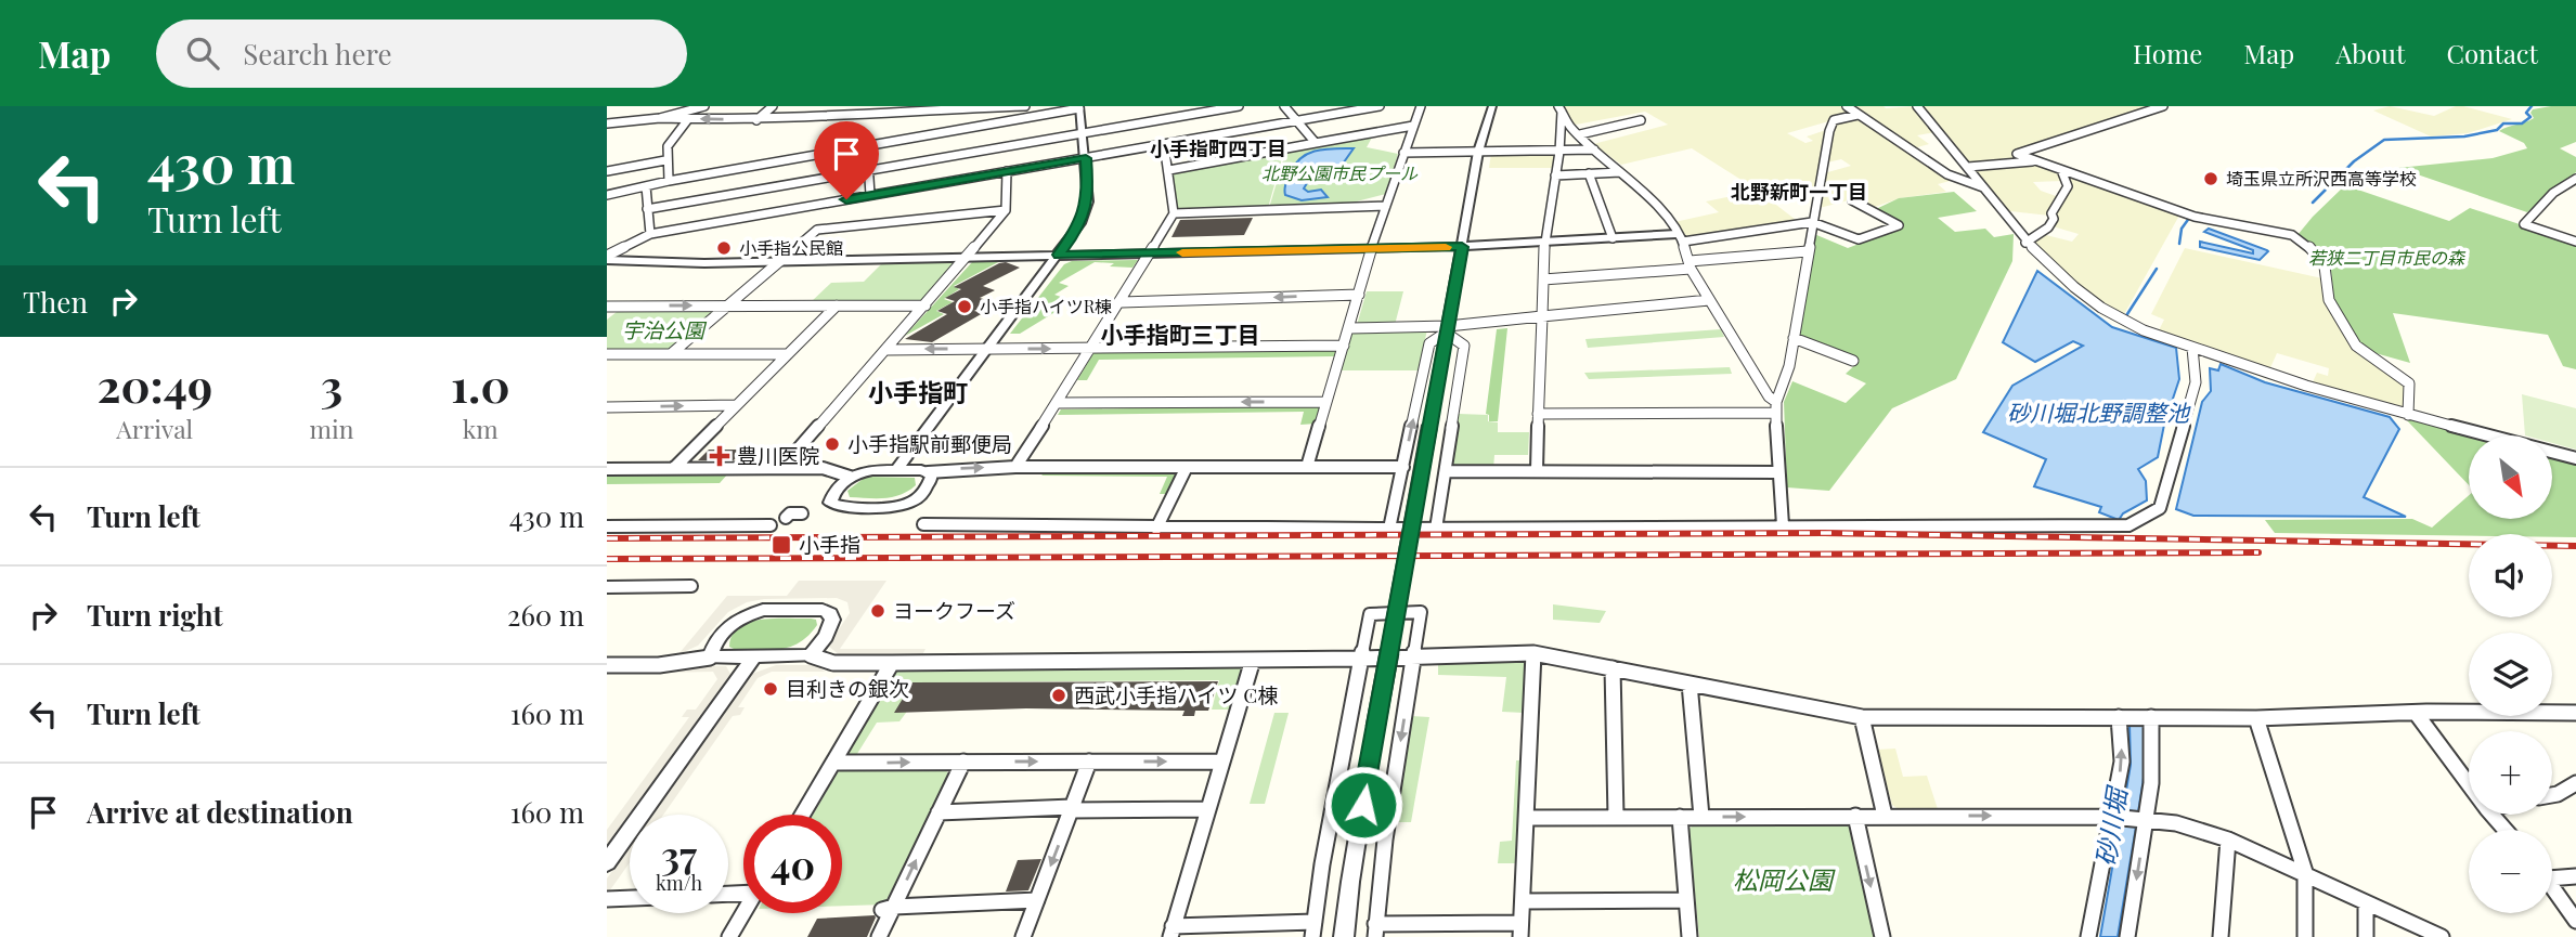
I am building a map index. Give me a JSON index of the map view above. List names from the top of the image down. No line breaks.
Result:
{"districts":["小手指町四丁目","北野新町一丁目","小手指町三丁目","小手指町"],"water":["砂川堀北野調整池","砂川堀"],"parks":["北野公園市民プール","若狭二丁目市民の森","宇治公園","松岡公園"],"places":{"other":["埼玉県立所沢西高等学校","小手指公民館","小手指ハイツR棟","小手指駅前郵便局","ヨークフーズ","目利きの銀次","西武小手指ハイツ C棟"],"health":["豊川医院"],"transit":["小手指"]},"north":"bottom right","page":{"header":"Map","search":"Search here","nav":["Home","Map","About","Contact"],"turn":["430 m","Turn left"],"then":"Then","eta":["20:49","Arrival","3","min","1.0","km"],"map_buttons":["+","−"],"list":[{"name":"Turn left","value":"430 m"},{"name":"Turn right","value":"260 m"},{"name":"Turn left","value":"160 m"},{"name":"Arrive at destination","value":"160 m"}],"speed":"37 km/h","limit":"40"}}
